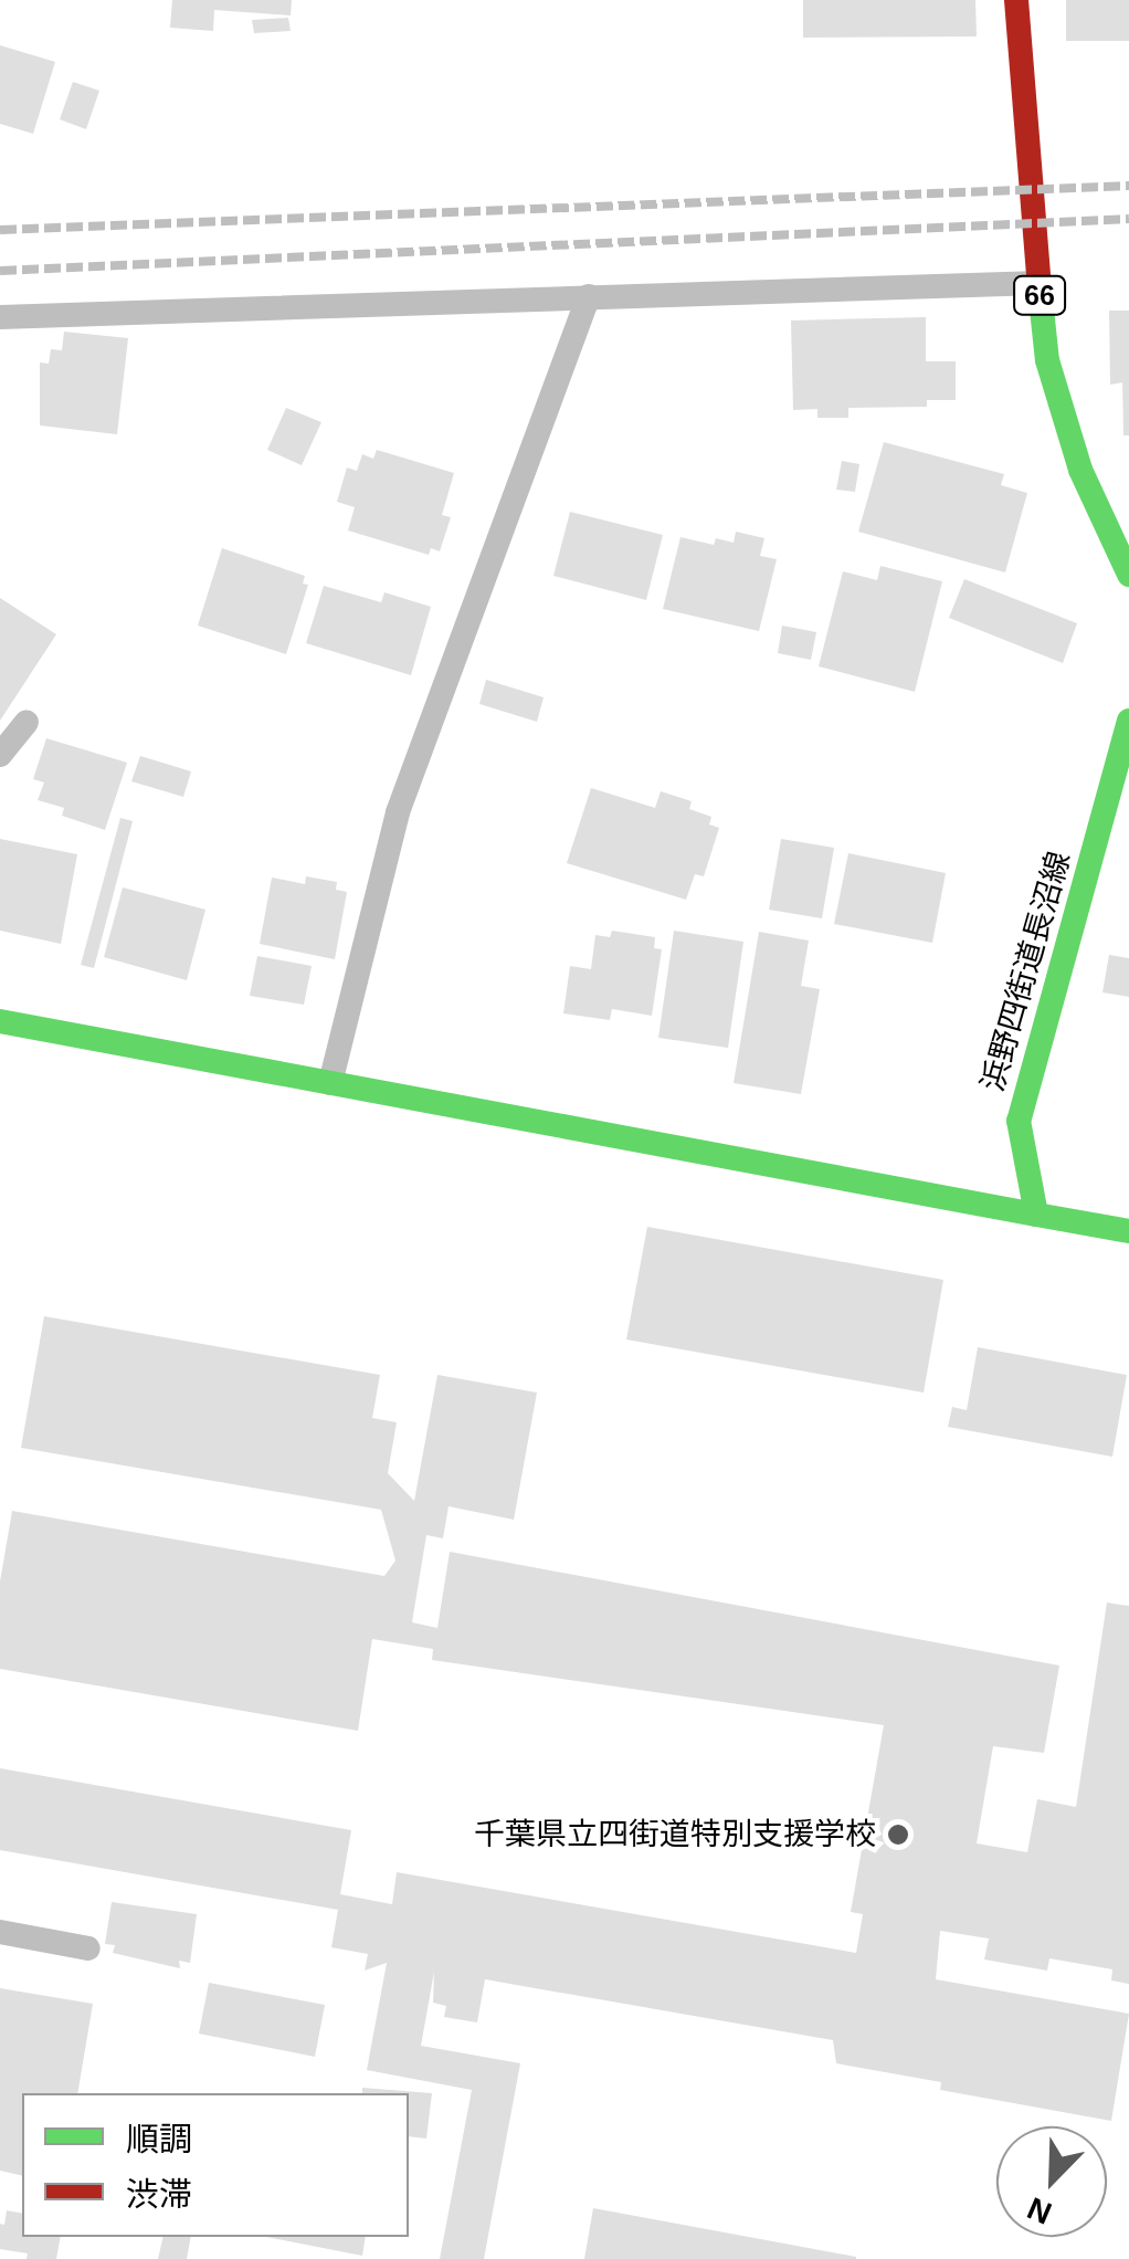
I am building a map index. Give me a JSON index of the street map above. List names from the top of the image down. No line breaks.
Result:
{"streets":{"main road":["66","浜野四街道長沼線"]},"places":["千葉県立四街道特別支援学校"],"legend":["順調","渋滞"],"north":"bottom left"}
